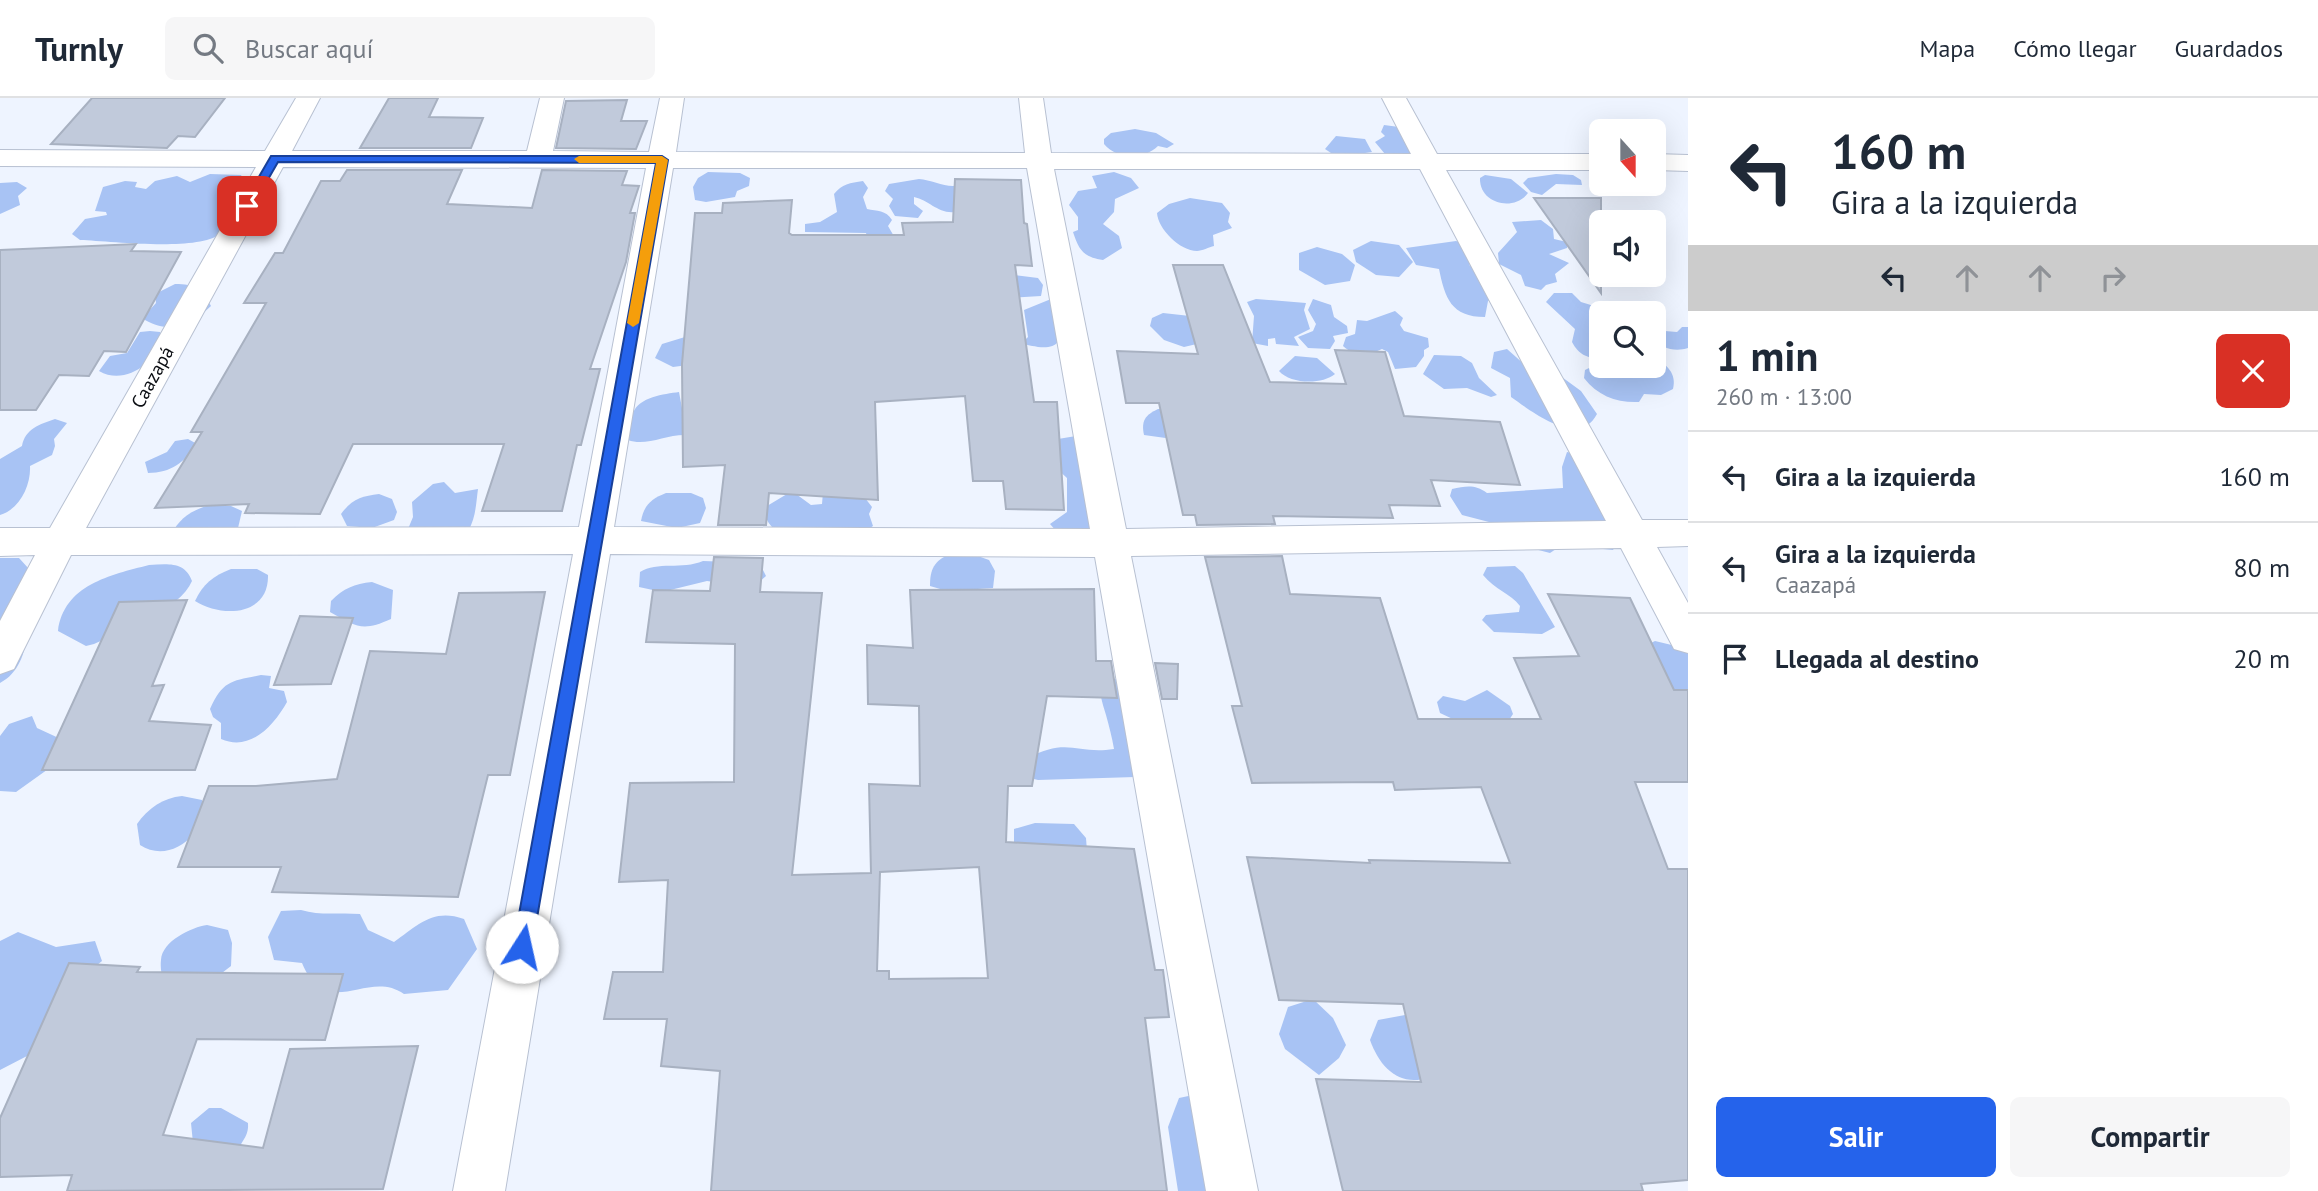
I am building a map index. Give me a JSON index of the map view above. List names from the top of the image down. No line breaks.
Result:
{"streets":{"street":["Caazapá"]},"north":"bottom","page":{"header":"Turnly","search":"Buscar aquí","nav":["Mapa","Cómo llegar","Guardados"],"turn":["160 m","Gira a la izquierda"],"heading":["1 min","260 m · 13:00"],"list":[{"name":"Gira a la izquierda","value":"160 m"},{"name":"Gira a la izquierda","note":"Caazapá","value":"80 m"},{"name":"Llegada al destino","value":"20 m"}],"buttons":["Salir","Compartir"]}}
